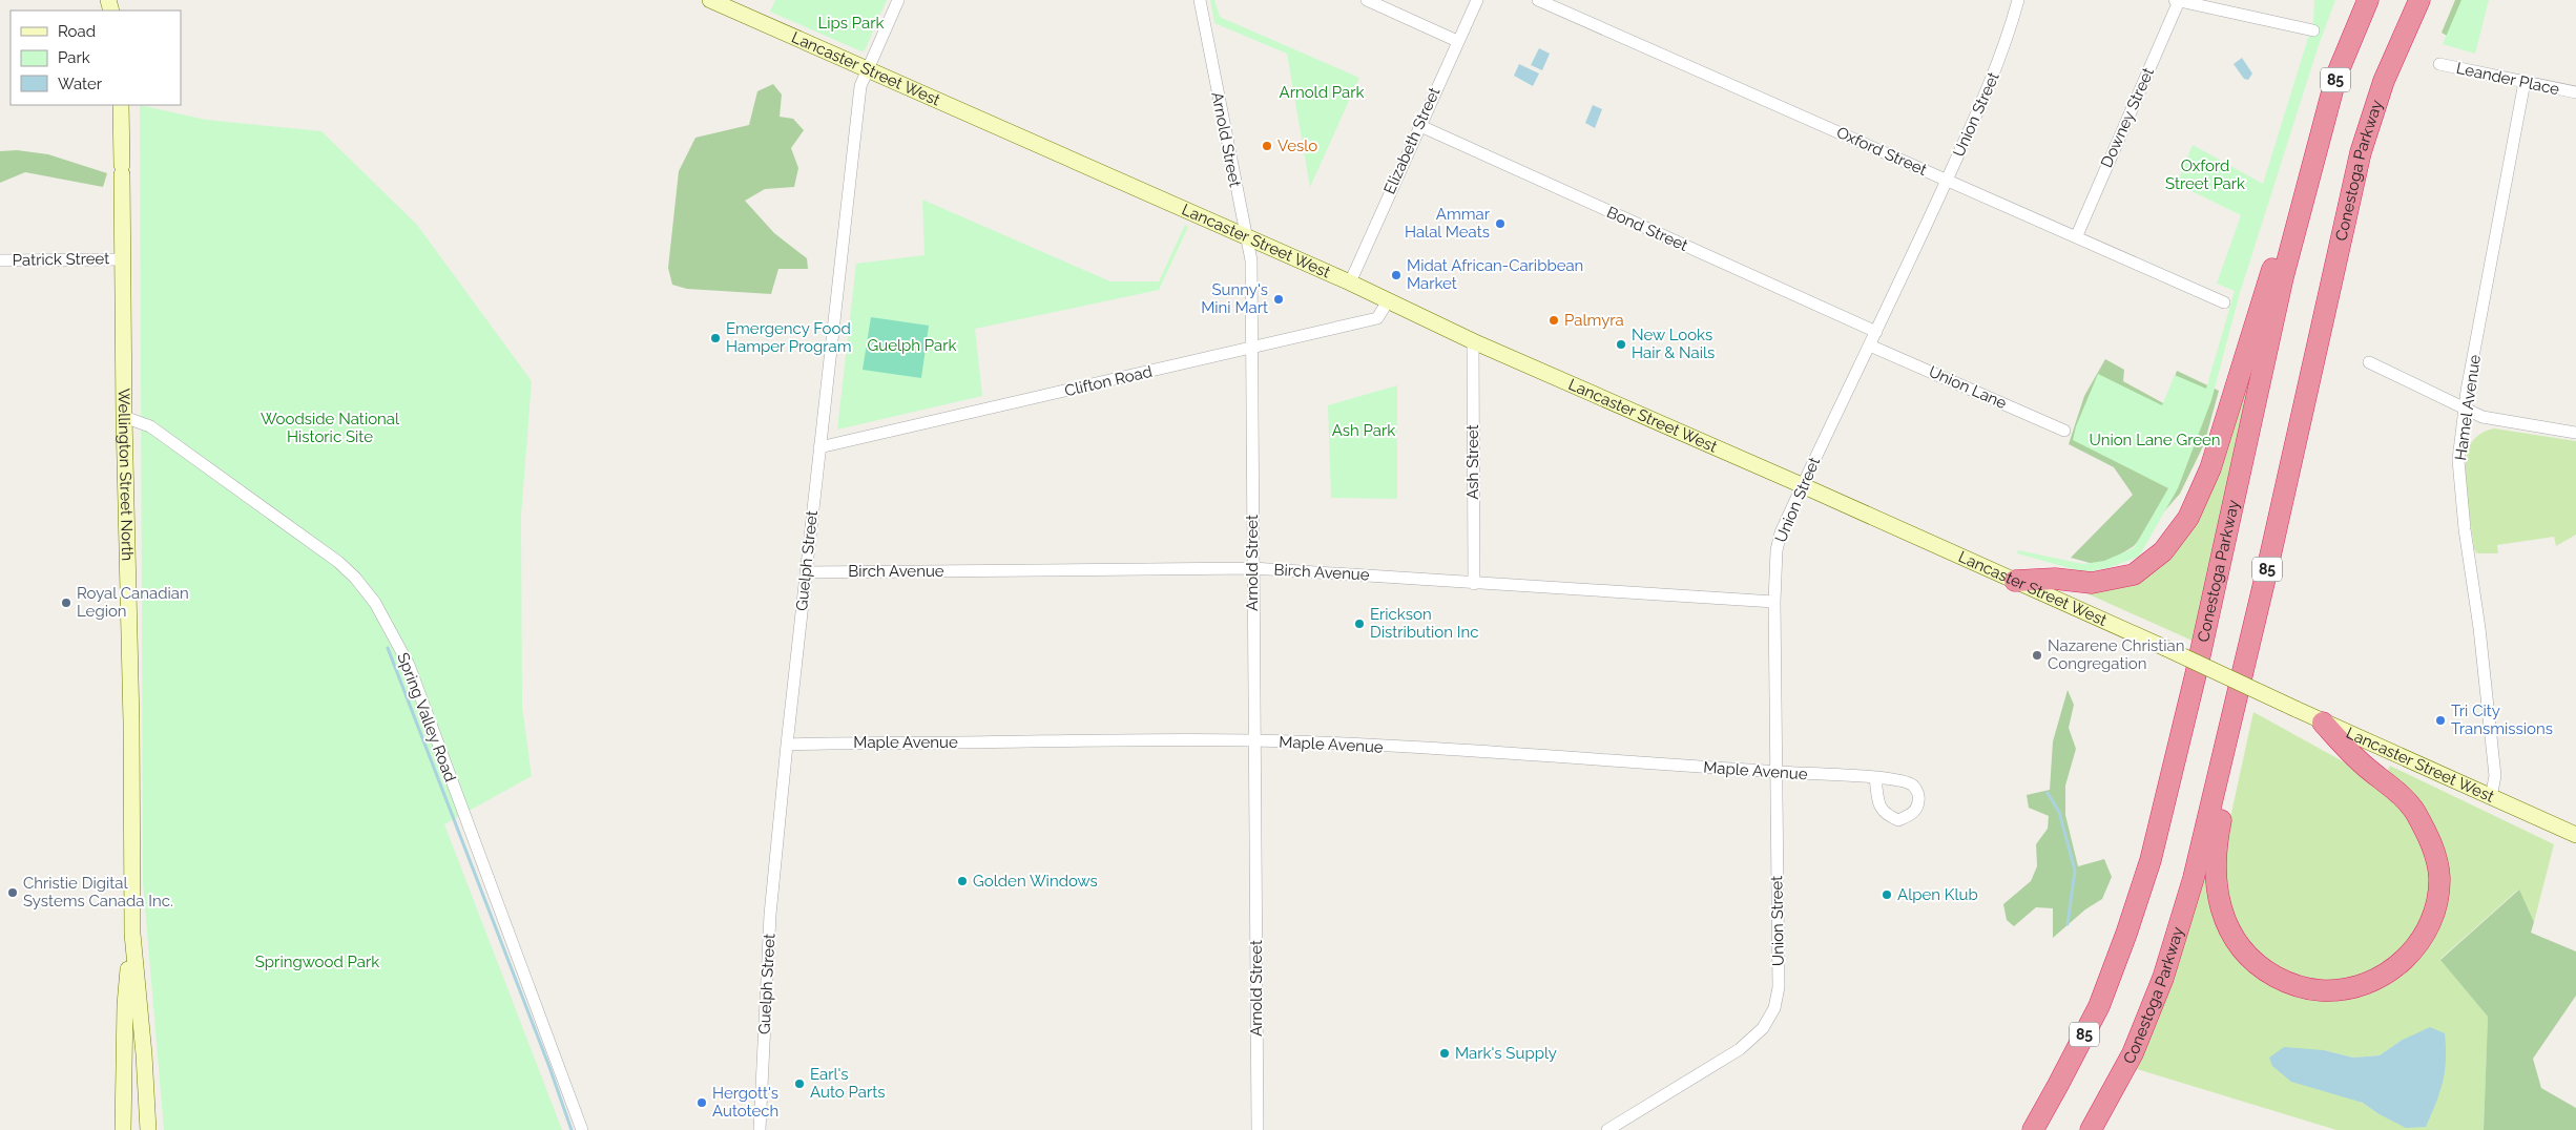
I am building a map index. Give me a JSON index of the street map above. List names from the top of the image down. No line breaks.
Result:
{"streets":{"highway":["85","Conestoga Parkway"],"main road":["Lancaster Street West","Wellington Street North"],"street":["Leander Place","Union Street","Downey Street","Arnold Street","Elizabeth Street","Oxford Street","Bond Street","Patrick Street","Clifton Road","Union Lane","Hamel Avenue","Ash Street","Guelph Street","Birch Avenue","Spring Valley Road","Maple Avenue"]},"crossings":[["Lancaster Street West","Union Street"],["Lancaster Street West","Arnold Street"],["Lancaster Street West","Elizabeth Street"],["Lancaster Street West","Clifton Road"],["Lancaster Street West","Hamel Avenue"],["Lancaster Street West","Ash Street"],["Lancaster Street West","Guelph Street"],["Leander Place","Hamel Avenue"],["Union Street","Oxford Street"],["Union Street","Bond Street"],["Union Street","Union Lane"],["Union Street","Birch Avenue"],["Union Street","Maple Avenue"],["Downey Street","Oxford Street"],["Arnold Street","Clifton Road"],["Arnold Street","Birch Avenue"],["Arnold Street","Maple Avenue"],["Elizabeth Street","Bond Street"],["Patrick Street","Wellington Street North"],["Clifton Road","Guelph Street"],["Ash Street","Birch Avenue"],["Wellington Street North","Spring Valley Road"],["Guelph Street","Birch Avenue"],["Guelph Street","Maple Avenue"]],"parks":["Lips Park","Arnold Park","Oxford Street Park","Guelph Park","Woodside National Historic Site","Ash Park","Union Lane Green","Springwood Park"],"places":["Veslo","Ammar Halal Meats","Midat African-Caribbean Market","Sunny's Mini Mart","Palmyra","Emergency Food Hamper Program","New Looks Hair & Nails","Royal Canadian Legion","Erickson Distribution Inc","Nazarene Christian Congregation","Tri City Transmissions","Golden Windows","Christie Digital Systems Canada Inc.","Alpen Klub","Mark's Supply","Earl's Auto Parts","Hergott's Autotech"],"legend":["Road","Park","Water"]}
